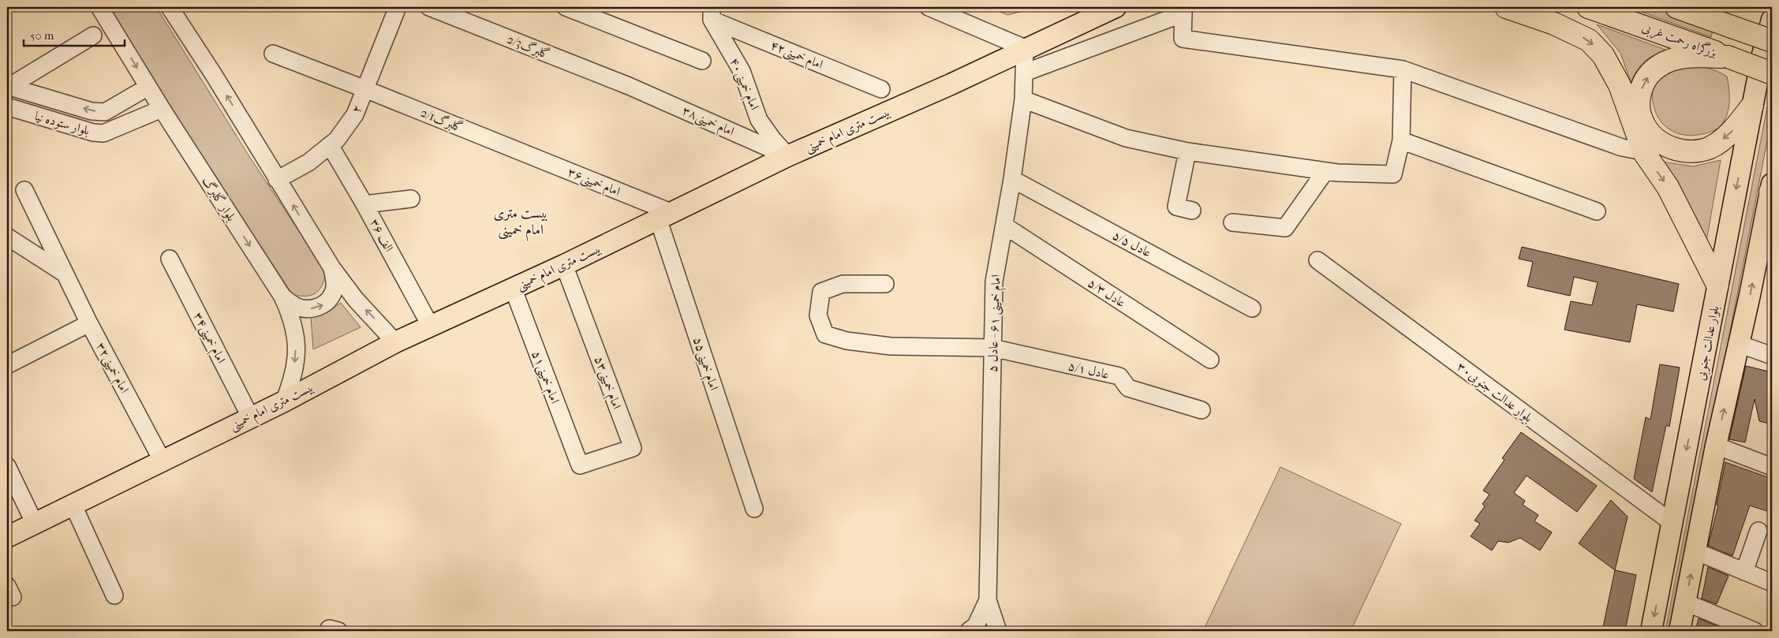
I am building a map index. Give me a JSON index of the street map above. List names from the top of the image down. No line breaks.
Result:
{"streets":{"highway":["بزرگراه رحمت غربی"],"main road":["بیست متری امام خمینی","بلوار عدالت جنوبی"],"street":["2/3گلبرگ","امام خمینی۴۲","امام خمینی۴۰","۲","2/1گلبرگ","امام خمینی۳۸","بلوار ستوده نیا","امام خمینی۳۶","بلوار گلبرگ","۳۶ الف","عادل ۵/۵","عادل ۵/۳","امام خمینی ۶۱ - عادل ۵","امام خمینی۳۴","امام خمینی۵۵","امام خمینی۳۲","عادل ۵/۱","امام خمینی۵۱","امام خمینی۵۳","بلوار عدالت جنوبی۳۰"]},"crossings":[["2/3گلبرگ","امام خمینی۳۸"],["امام خمینی۴۲","امام خمینی۴۰"],["امام خمینی۴۰","امام خمینی۳۸"],["امام خمینی۴۰","بیست متری امام خمینی"],["۲","2/1گلبرگ"],["۲","۳۶ الف"],["2/1گلبرگ","امام خمینی۳۶"],["امام خمینی۳۸","بیست متری امام خمینی"],["بلوار ستوده نیا","بلوار گلبرگ"],["بیست متری امام خمینی","امام خمینی۳۶"],["بیست متری امام خمینی","بلوار گلبرگ"],["بیست متری امام خمینی","۳۶ الف"],["بیست متری امام خمینی","امام خمینی ۶۱ - عادل ۵"],["بیست متری امام خمینی","امام خمینی۳۴"],["بیست متری امام خمینی","امام خمینی۵۵"],["بیست متری امام خمینی","امام خمینی۳۲"],["بیست متری امام خمینی","امام خمینی۵۱"],["بیست متری امام خمینی","امام خمینی۵۳"],["امام خمینی۳۶","امام خمینی۵۵"],["عادل ۵/۵","امام خمینی ۶۱ - عادل ۵"],["عادل ۵/۳","امام خمینی ۶۱ - عادل ۵"],["امام خمینی ۶۱ - عادل ۵","عادل ۵/۱"],["بلوار عدالت جنوبی","بلوار عدالت جنوبی۳۰"],["امام خمینی۵۱","امام خمینی۵۳"]],"districts":["بیست متری امام خمینی"],"scale_bar":"50 m"}
